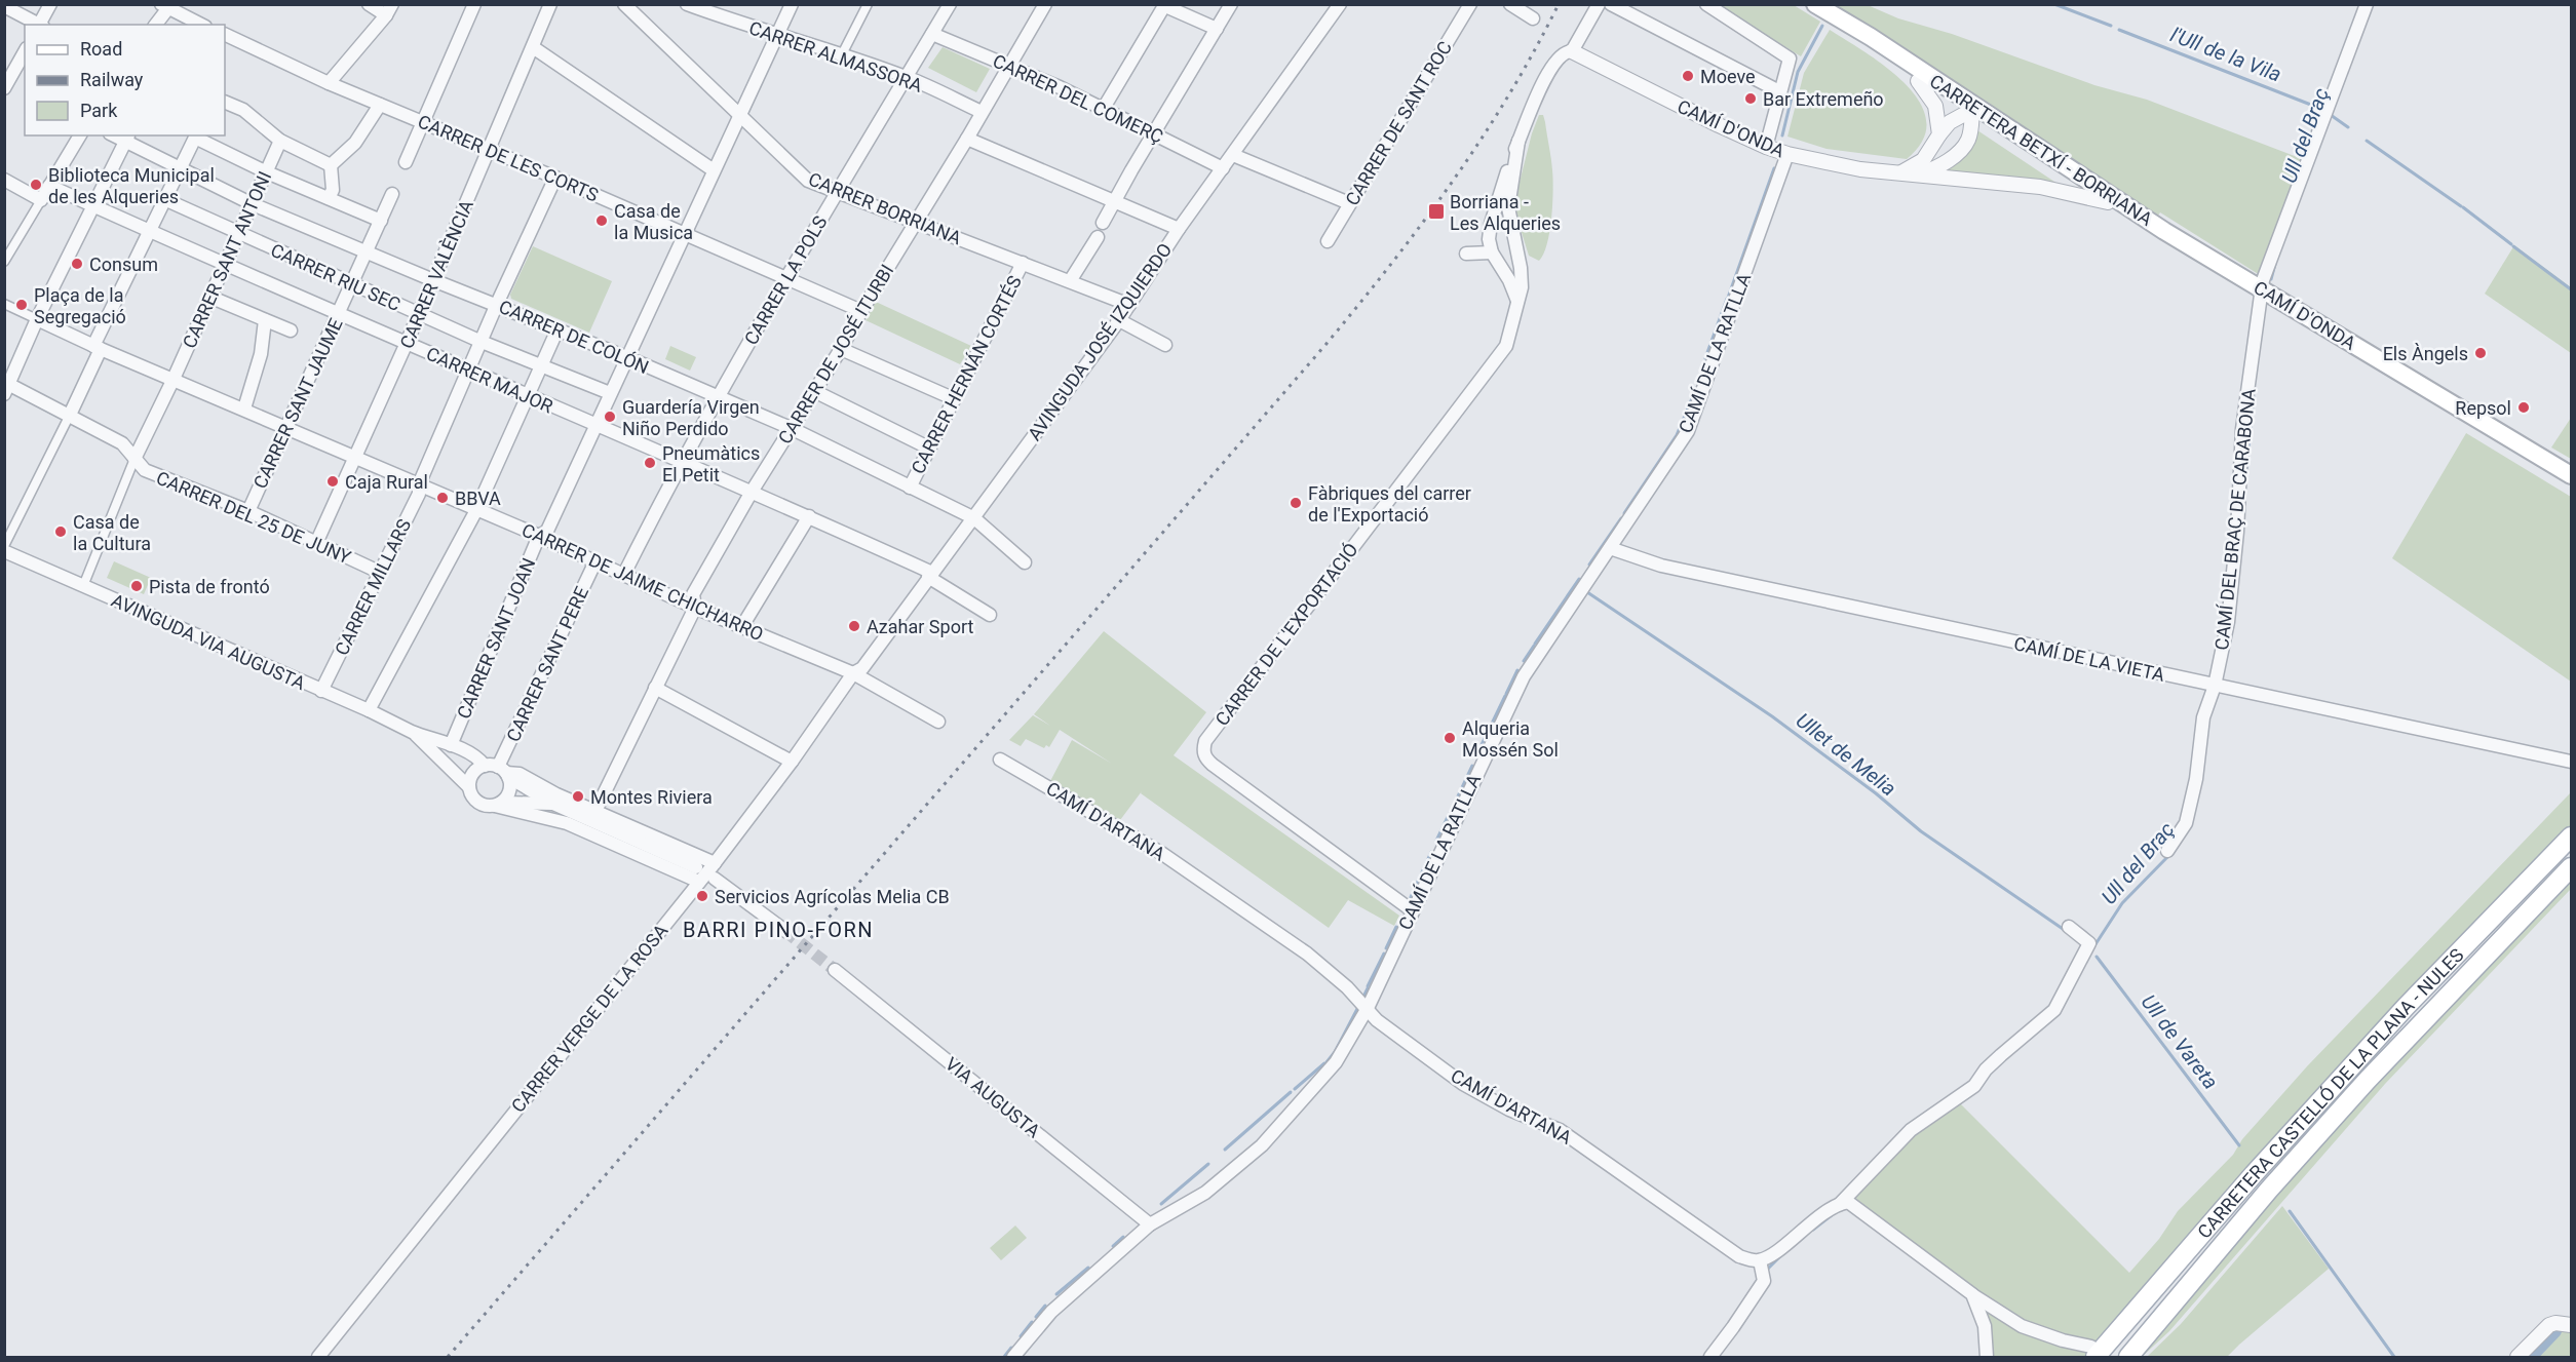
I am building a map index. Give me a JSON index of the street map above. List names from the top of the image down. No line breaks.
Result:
{"streets":{"main road":["CAMÍ D'ONDA","CARRETERA BETXÍ - BORRIANA","CARRETERA CASTELLÓ DE LA PLANA - NULES"],"street":["CARRER ALMASSORA","CARRER DEL COMERÇ","CARRER DE SANT ROC","CARRER DE LES CORTS","CARRER BORRIANA","CARRER SANT ANTONI","CARRER VALÈNCIA","CARRER RIU SEC","CARRER LA POLS","CARRER DE COLÓN","AVINGUDA JOSÉ IZQUIERDO","CAMÍ DE LA RATLLA","CARRER DE JOSÉ ITURBI","CARRER HERNÁN CORTÉS","CARRER MAJOR","CARRER SANT JAUME","CARRER DEL 25 DE JUNY","CAMÍ DEL BRAÇ DE CARABONA","CARRER DE JAIME CHICHARRO","CARRER MILLARS","CARRER DE L'EXPORTACIÓ","CARRER SANT JOAN","AVINGUDA VIA AUGUSTA","CAMÍ DE LA VIETA","CARRER SANT PERE","CAMÍ D'ARTANA","CARRER VERGE DE LA ROSA","VIA AUGUSTA"]},"crossings":[["CARRER ALMASSORA","CARRER LA POLS"],["CARRER ALMASSORA","CARRER DE JOSÉ ITURBI"],["CARRER ALMASSORA","CARRER SANT JOAN"],["CARRER DEL COMERÇ","CARRER LA POLS"],["CARRER DEL COMERÇ","AVINGUDA JOSÉ IZQUIERDO"],["CARRER DEL COMERÇ","CARRER DE JOSÉ ITURBI"],["CAMÍ D'ONDA","CARRETERA BETXÍ - BORRIANA"],["CAMÍ D'ONDA","CAMÍ DE LA RATLLA"],["CAMÍ D'ONDA","CAMÍ DEL BRAÇ DE CARABONA"],["CARRER DE LES CORTS","CARRER VALÈNCIA"],["CARRER DE LES CORTS","CARRER LA POLS"],["CARRER DE LES CORTS","CARRER DE JOSÉ ITURBI"],["CARRER DE LES CORTS","CARRER MILLARS"],["CARRER DE LES CORTS","CARRER SANT JOAN"],["CARRER BORRIANA","CARRER LA POLS"],["CARRER BORRIANA","AVINGUDA JOSÉ IZQUIERDO"],["CARRER BORRIANA","CARRER DE JOSÉ ITURBI"],["CARRER BORRIANA","CARRER HERNÁN CORTÉS"],["CARRER BORRIANA","CARRER SANT JOAN"],["CARRER SANT ANTONI","CARRER RIU SEC"],["CARRER SANT ANTONI","CARRER DE COLÓN"],["CARRER SANT ANTONI","CARRER MAJOR"],["CARRER SANT ANTONI","CARRER DEL 25 DE JUNY"],["CARRER SANT ANTONI","CARRER DE JAIME CHICHARRO"],["CARRER VALÈNCIA","CARRER RIU SEC"],["CARRER VALÈNCIA","CARRER DE COLÓN"],["CARRER VALÈNCIA","CARRER MAJOR"],["CARRER VALÈNCIA","CARRER DEL 25 DE JUNY"],["CARRER VALÈNCIA","CARRER DE JAIME CHICHARRO"],["CARRER RIU SEC","CARRER SANT JAUME"],["CARRER RIU SEC","CARRER MILLARS"],["CARRER RIU SEC","CARRER SANT JOAN"],["CARRER LA POLS","CARRER DE COLÓN"],["CARRER LA POLS","CARRER MAJOR"],["CARRER LA POLS","CARRER DE JAIME CHICHARRO"],["CARRER DE COLÓN","AVINGUDA JOSÉ IZQUIERDO"],["CARRER DE COLÓN","CARRER DE JOSÉ ITURBI"],["CARRER DE COLÓN","CARRER HERNÁN CORTÉS"],["CARRER DE COLÓN","CARRER SANT JAUME"],["CARRER DE COLÓN","CARRER MILLARS"],["CARRER DE COLÓN","CARRER SANT JOAN"],["AVINGUDA JOSÉ IZQUIERDO","CARRER MAJOR"],["AVINGUDA JOSÉ IZQUIERDO","CARRER DE JAIME CHICHARRO"],["AVINGUDA JOSÉ IZQUIERDO","CARRER VERGE DE LA ROSA"],["CAMÍ DE LA RATLLA","CARRER DE L'EXPORTACIÓ"],["CAMÍ DE LA RATLLA","CAMÍ DE LA VIETA"],["CAMÍ DE LA RATLLA","CAMÍ D'ARTANA"],["CAMÍ DE LA RATLLA","VIA AUGUSTA"],["CARRER DE JOSÉ ITURBI","CARRER MAJOR"],["CARRER DE JOSÉ ITURBI","CARRER DE JAIME CHICHARRO"],["CARRER MAJOR","CARRER SANT JAUME"],["CARRER MAJOR","CARRER MILLARS"],["CARRER MAJOR","CARRER SANT JOAN"],["CARRER SANT JAUME","CARRER DEL 25 DE JUNY"],["CARRER SANT JAUME","CARRER DE JAIME CHICHARRO"],["CARRER DEL 25 DE JUNY","CARRER MILLARS"],["CAMÍ DEL BRAÇ DE CARABONA","CAMÍ DE LA VIETA"],["CARRER DE JAIME CHICHARRO","CARRER MILLARS"],["CARRER DE JAIME CHICHARRO","CARRER SANT JOAN"],["CARRER DE JAIME CHICHARRO","CARRER SANT PERE"],["CARRER DE JAIME CHICHARRO","CARRER VERGE DE LA ROSA"],["CARRER MILLARS","AVINGUDA VIA AUGUSTA"],["CARRER SANT JOAN","AVINGUDA VIA AUGUSTA"],["AVINGUDA VIA AUGUSTA","CARRER SANT PERE"]],"districts":["BARRI PINO-FORN"],"water":["l'Ull de la Vila","Ull del Braç","Ullet de Melia","Ull de Vareta"],"places":{"other":["Moeve","Bar Extremeño","Biblioteca Municipal de les Alqueries","Casa de la Musica","Consum","Plaça de la Segregació","Els Àngels","Repsol","Guardería Virgen Niño Perdido","Pneumàtics El Petit","Caja Rural","BBVA","Fàbriques del carrer de l'Exportació","Casa de la Cultura","Pista de frontó","Azahar Sport","Alqueria Mossén Sol","Montes Riviera","Servicios Agrícolas Melia CB"],"transit":["Borriana - Les Alqueries"]},"legend":["Road","Railway","Park"]}
